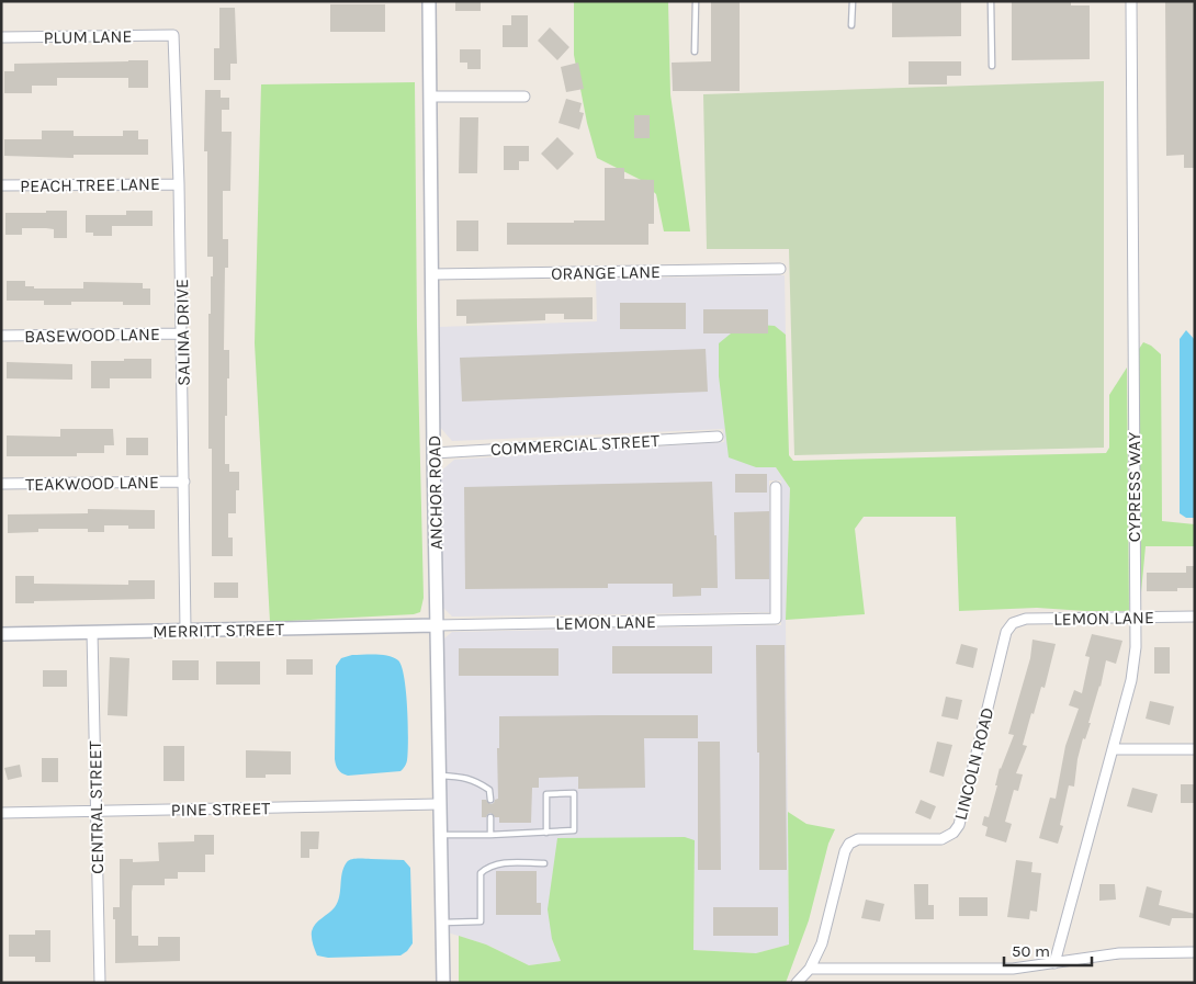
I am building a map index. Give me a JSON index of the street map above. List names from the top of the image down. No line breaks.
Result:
{"streets":{"street":["PLUM LANE","PEACH TREE LANE","ORANGE LANE","SALINA DRIVE","BASEWOOD LANE","COMMERCIAL STREET","TEAKWOOD LANE","CYPRESS WAY","ANCHOR ROAD","LEMON LANE","MERRITT STREET","LINCOLN ROAD","CENTRAL STREET","PINE STREET"]},"crossings":[["PLUM LANE","SALINA DRIVE"],["PEACH TREE LANE","SALINA DRIVE"],["ORANGE LANE","ANCHOR ROAD"],["SALINA DRIVE","BASEWOOD LANE"],["SALINA DRIVE","TEAKWOOD LANE"],["SALINA DRIVE","MERRITT STREET"],["COMMERCIAL STREET","ANCHOR ROAD"],["CYPRESS WAY","LEMON LANE"],["ANCHOR ROAD","LEMON LANE"],["ANCHOR ROAD","MERRITT STREET"],["ANCHOR ROAD","PINE STREET"],["LEMON LANE","MERRITT STREET"],["LEMON LANE","LINCOLN ROAD"],["MERRITT STREET","CENTRAL STREET"],["CENTRAL STREET","PINE STREET"]],"scale_bar":"50 m"}
